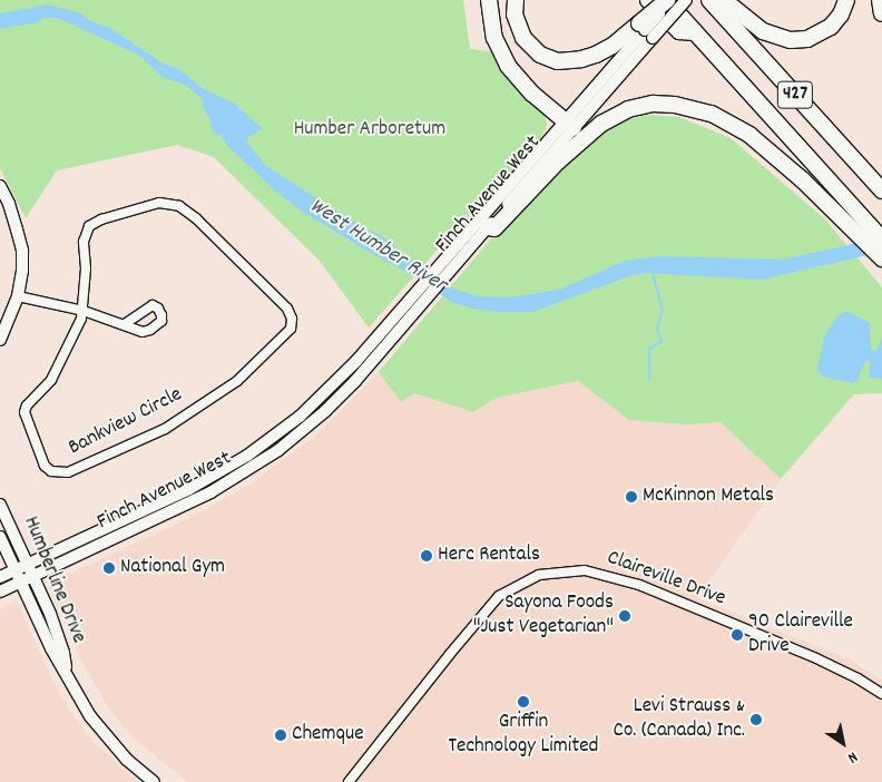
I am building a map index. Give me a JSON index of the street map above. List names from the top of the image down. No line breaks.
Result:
{"streets":{"highway":["427"],"main road":["Finch Avenue West","Humberline Drive"],"street":["Bankview Circle","Claireville Drive"]},"crossings":[["Finch Avenue West","Humberline Drive"]],"water":["West Humber River"],"parks":["Humber Arboretum"],"places":["McKinnon Metals","Herc Rentals","National Gym","Sayona Foods \"Just Vegetarian\"","90 Claireville Drive","Griffin Technology Limited","Levi Strauss & Co. (Canada) Inc.","Chemque"],"north":"bottom right"}
